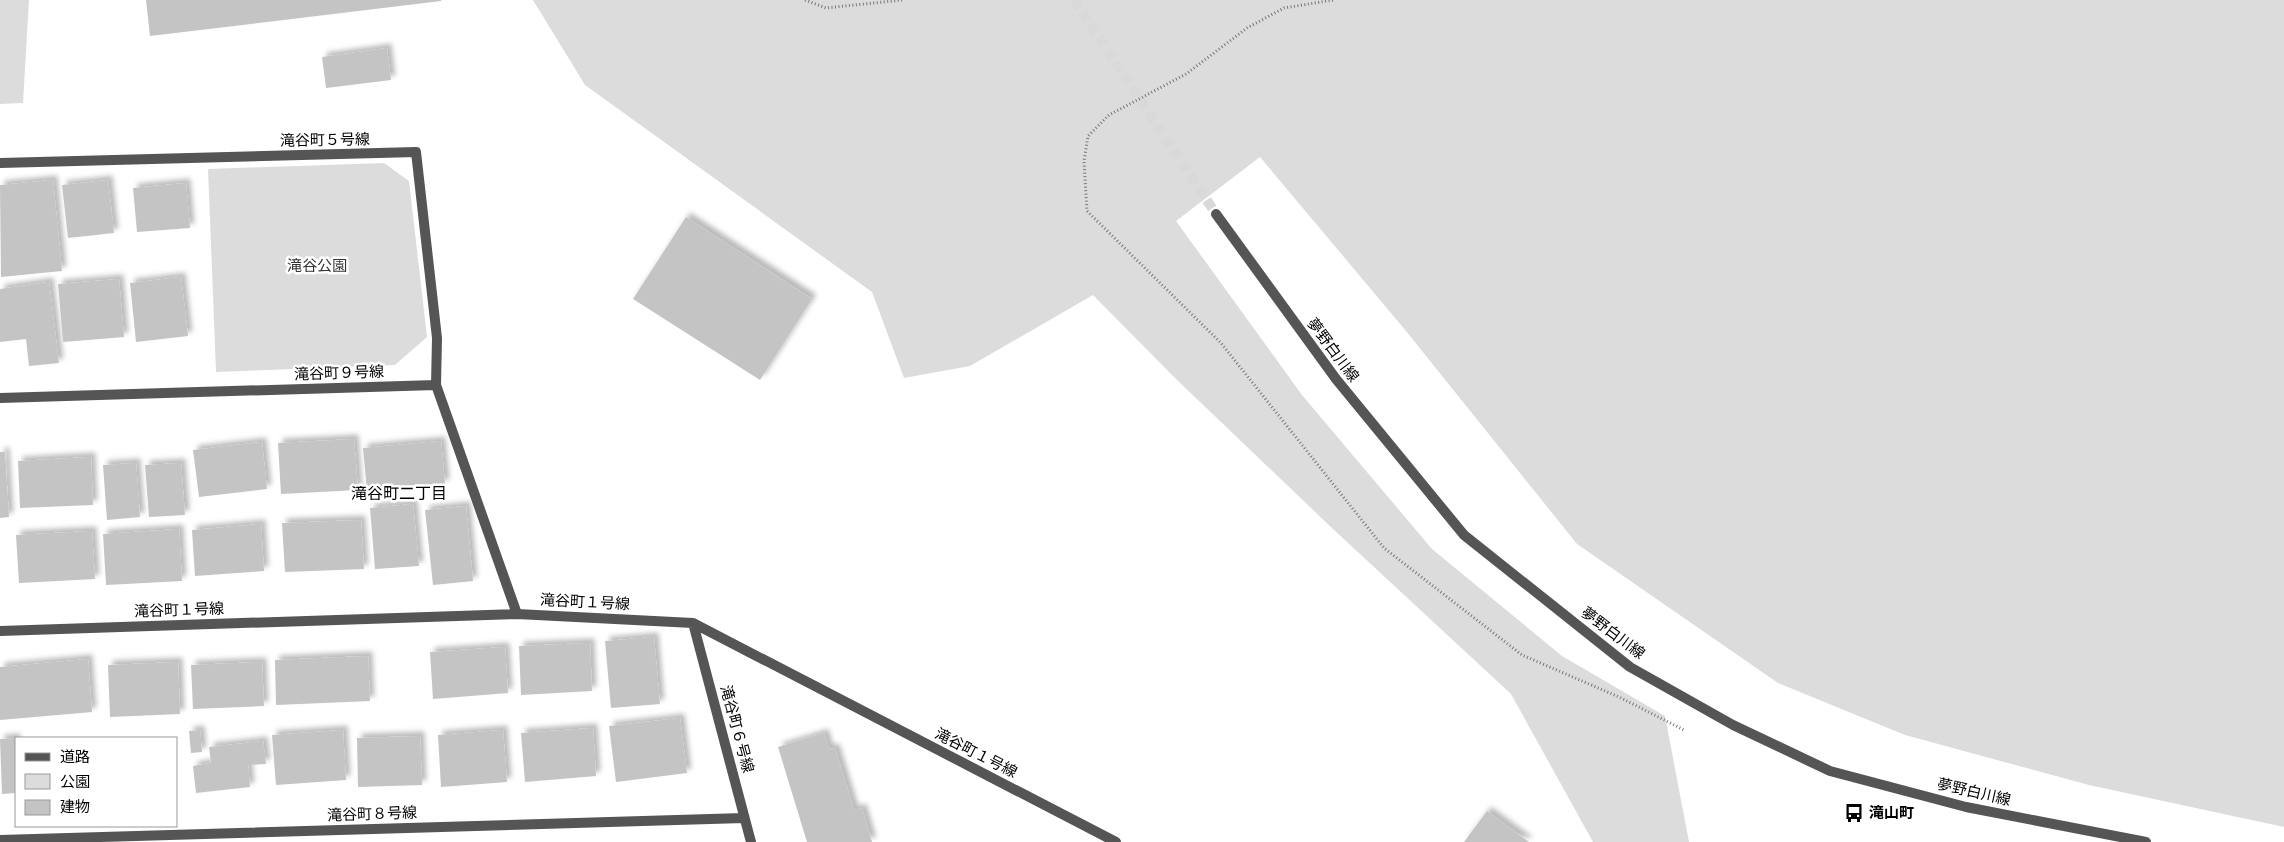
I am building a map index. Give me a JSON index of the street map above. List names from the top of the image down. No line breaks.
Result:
{"streets":{"street":["滝谷町５号線","夢野白川線","滝谷町９号線","滝谷町１号線","滝谷町６号線","滝谷町８号線"]},"crossings":[["滝谷町５号線","滝谷町９号線"],["滝谷町１号線","滝谷町６号線"],["滝谷町６号線","滝谷町８号線"]],"districts":["滝谷町二丁目"],"parks":["滝谷公園"],"places":{"bus stop":["滝山町"]},"legend":["道路","公園","建物"]}
